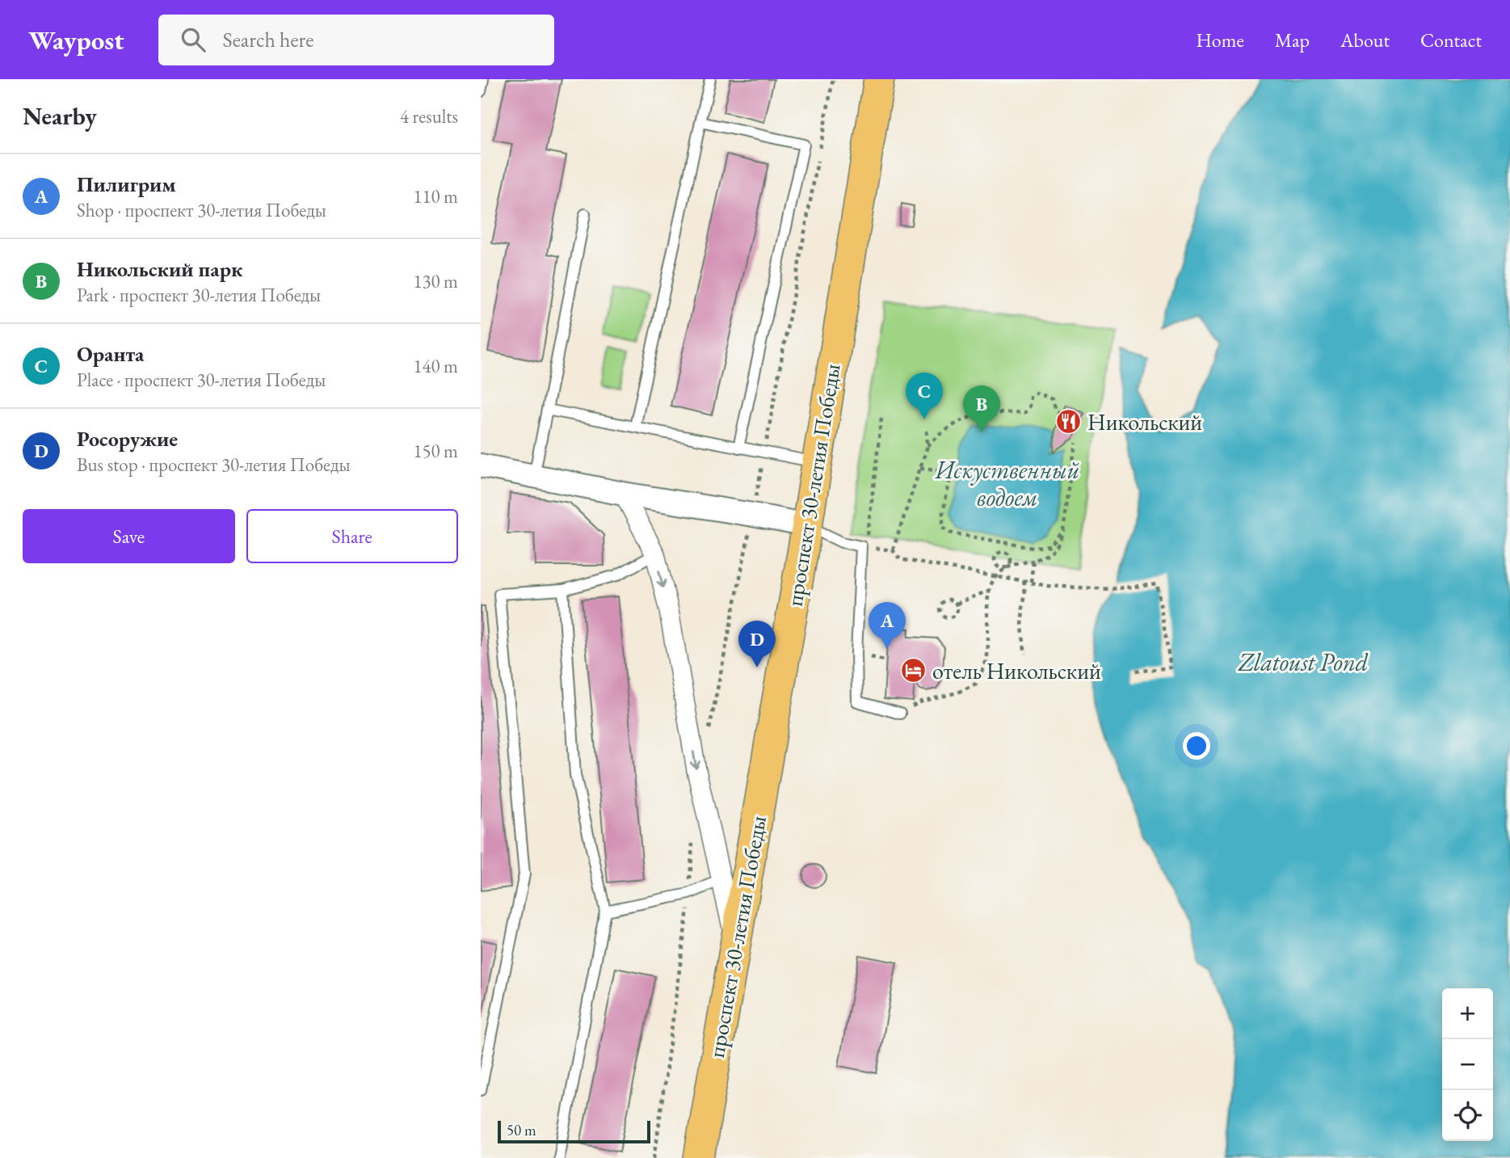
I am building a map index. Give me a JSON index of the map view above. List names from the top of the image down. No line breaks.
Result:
{"streets":{"main road":["проспект 30-летия Победы"]},"water":["Искуственный водоем","Zlatoust Pond"],"places":{"restaurant":["Никольский"],"hotel":["отель Никольский"]},"scale_bar":"50 m","page":{"header":"Waypost","search":"Search here","nav":["Home","Map","About","Contact"],"heading":["Nearby","4 results"],"list":[{"mark":"A","name":"Пилигрим","note":"Shop · проспект 30-летия Победы","value":"110 m"},{"mark":"B","name":"Никольский парк","note":"Park · проспект 30-летия Победы","value":"130 m"},{"mark":"C","name":"Оранта","note":"Place · проспект 30-летия Победы","value":"140 m"},{"mark":"D","name":"Росоружие","note":"Bus stop · проспект 30-летия Победы","value":"150 m"}],"pins":["C","B","A","D"],"buttons":["Save","Share"],"map_buttons":["+","−"],"scale":"50 m"}}
